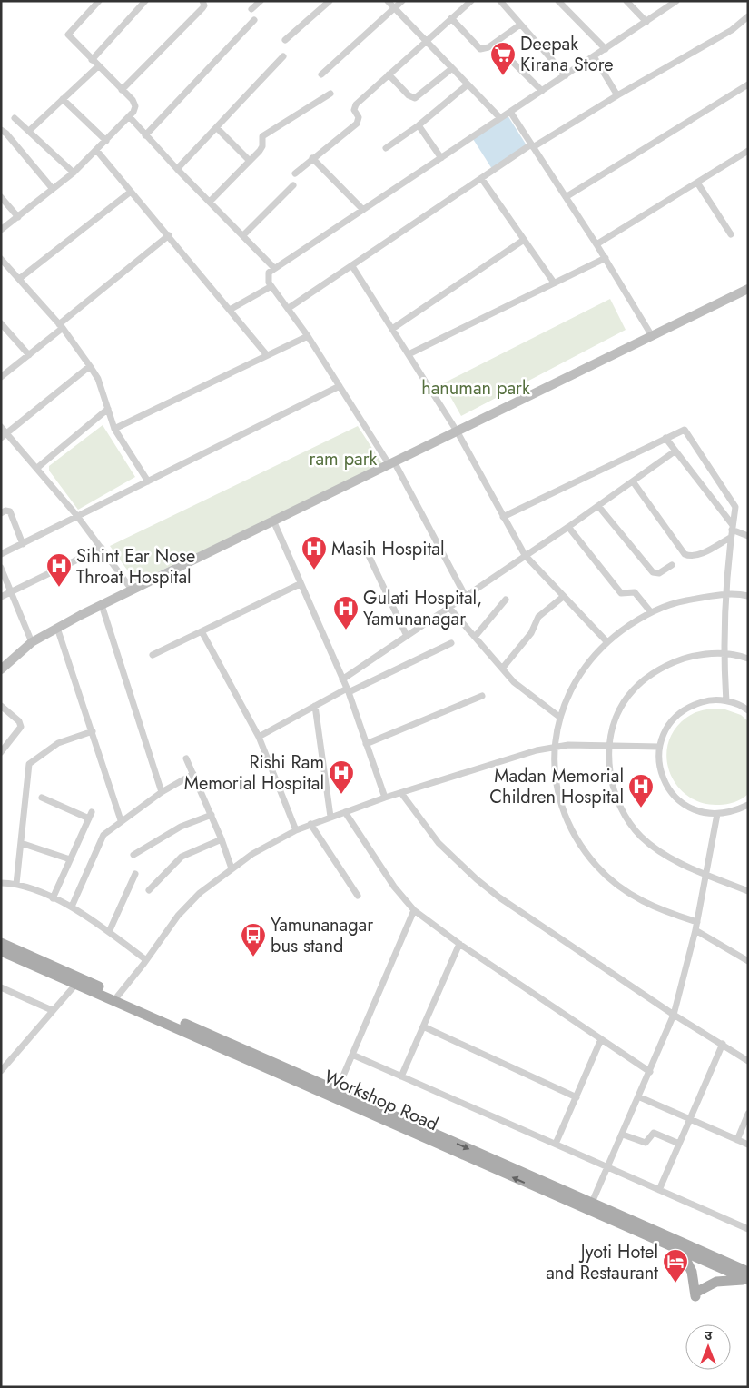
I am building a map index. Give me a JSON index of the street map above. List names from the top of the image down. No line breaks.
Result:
{"streets":{"main road":["Workshop Road"]},"parks":["hanuman park","ram park"],"places":{"supermarket":["Deepak Kirana Store"],"hospital":["Masih Hospital","Sihint Ear Nose Throat Hospital","Gulati Hospital, Yamunanagar","Rishi Ram Memorial Hospital","Madan Memorial Children Hospital"],"bus stop":["Yamunanagar bus stand"],"hotel":["Jyoti Hotel and Restaurant"]},"north":"top"}
